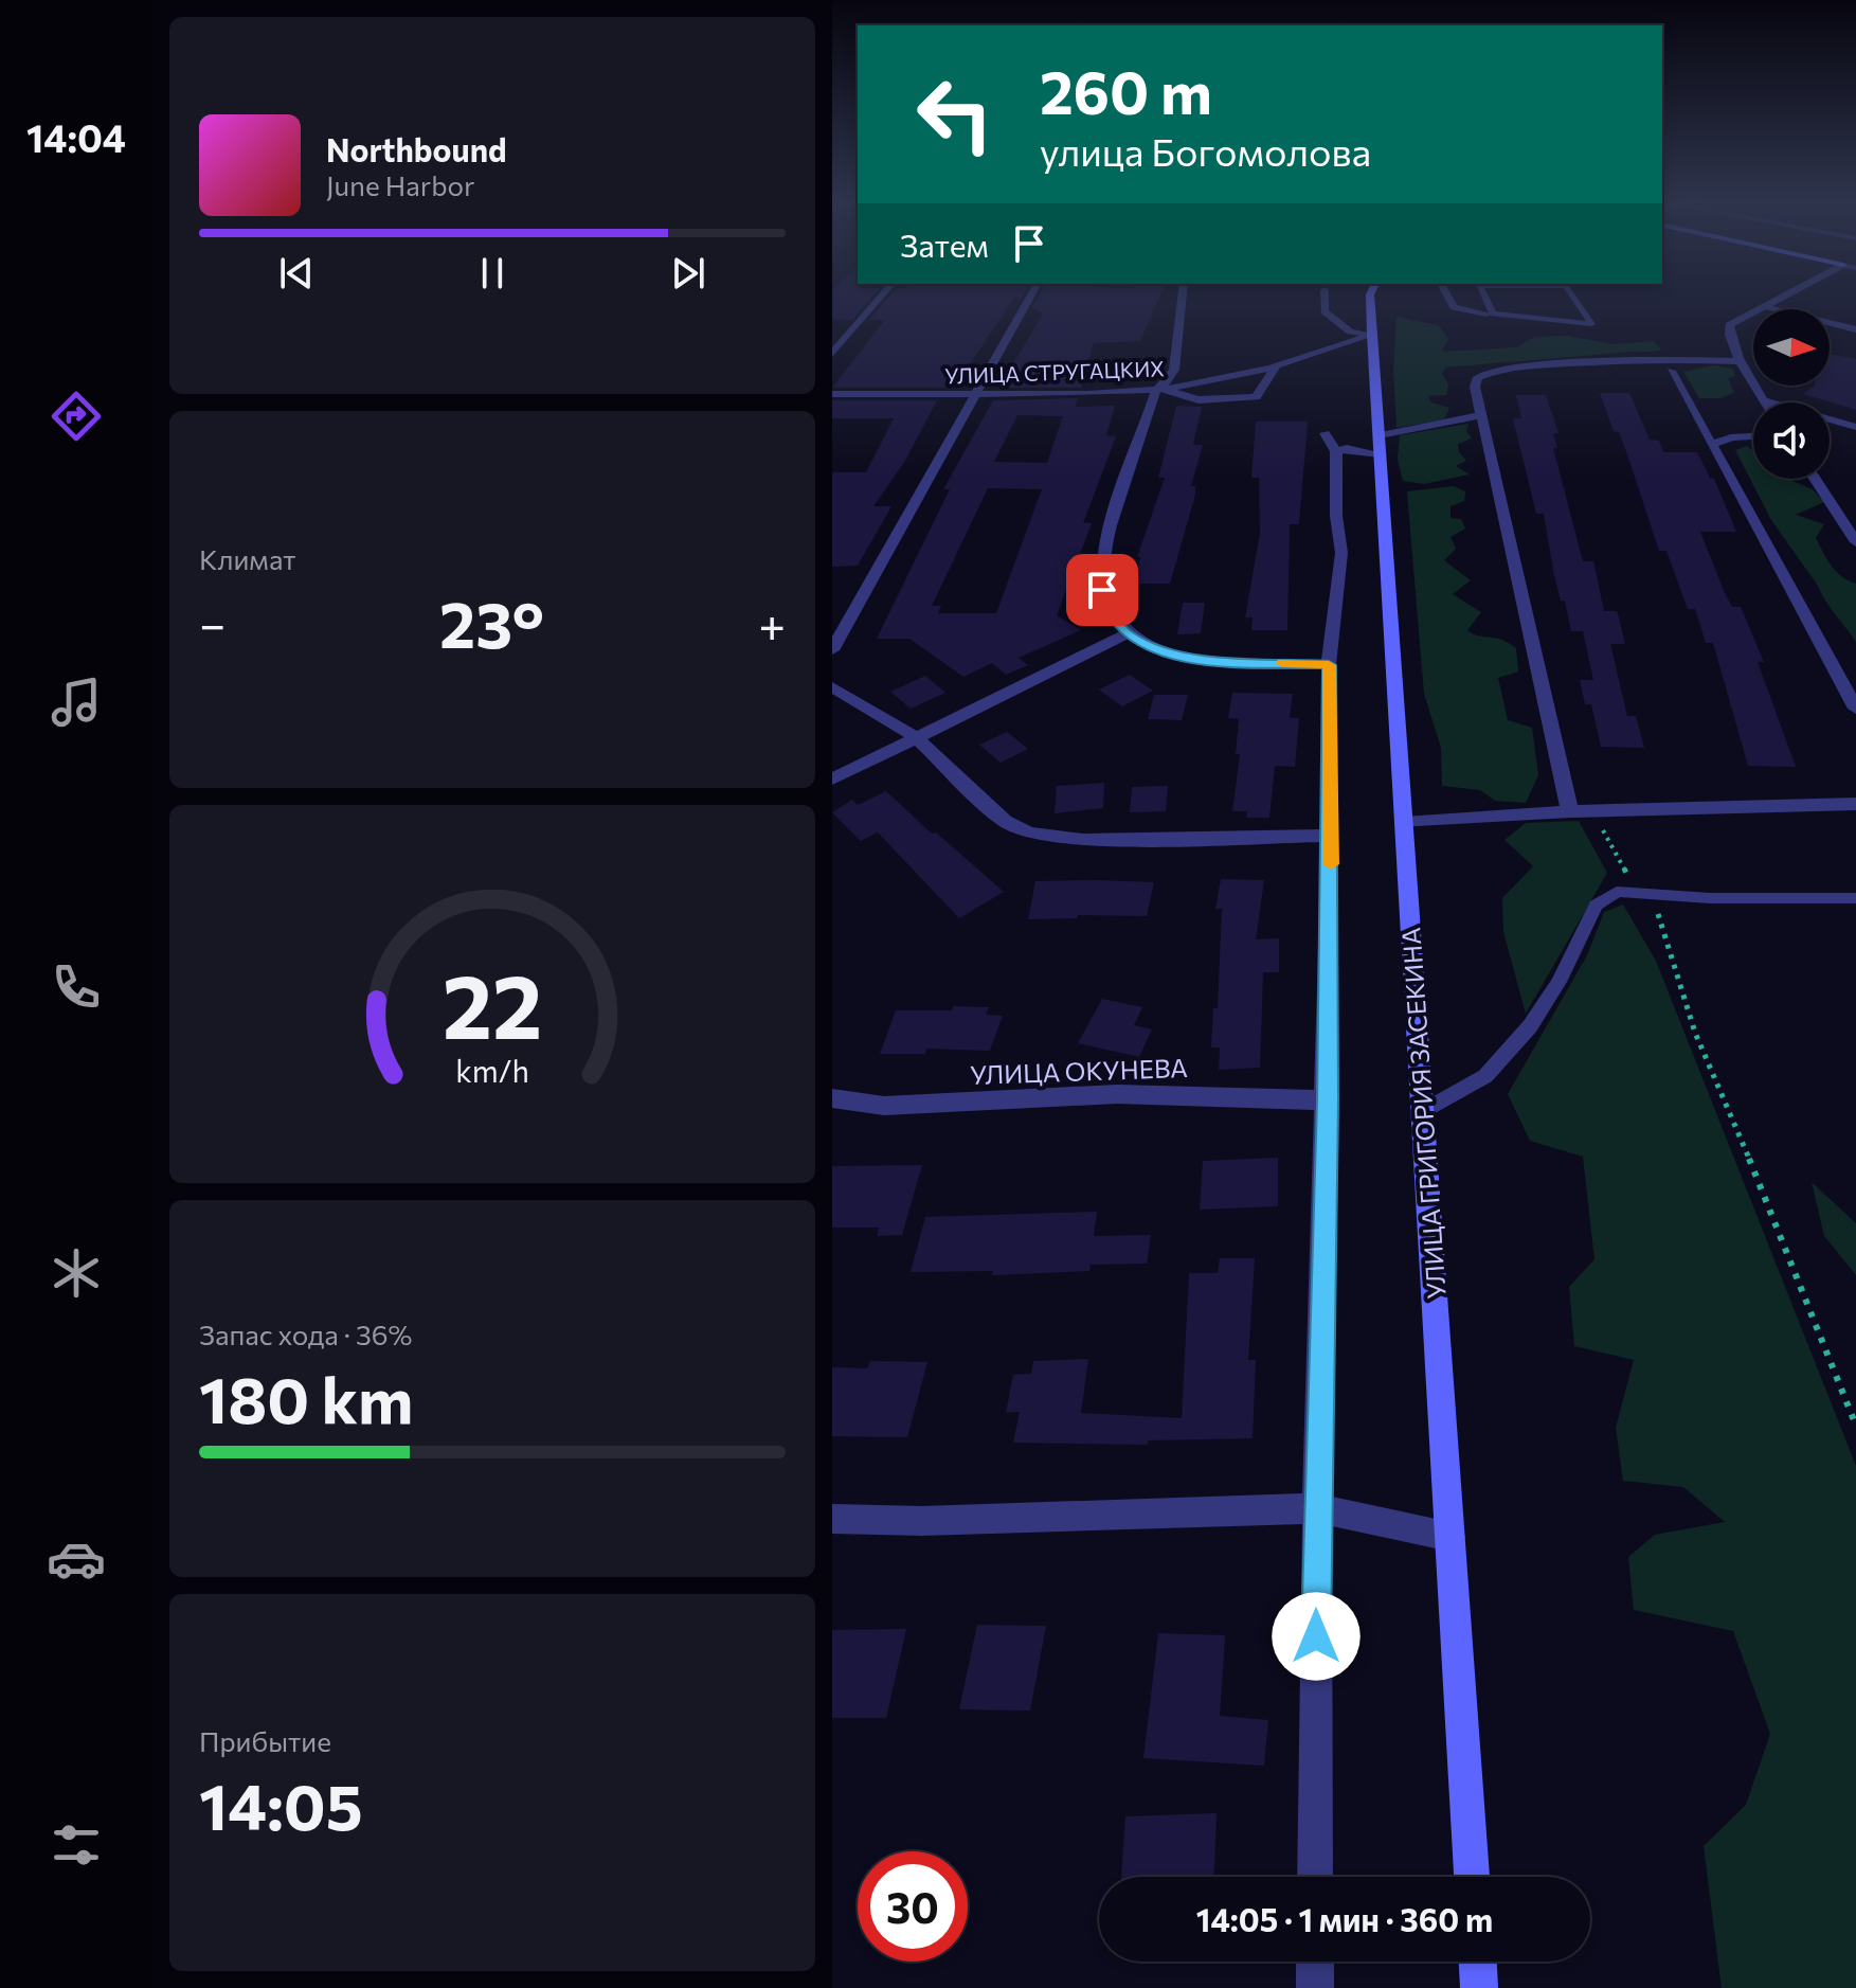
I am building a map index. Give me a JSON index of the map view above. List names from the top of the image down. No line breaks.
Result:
{"streets":{"main road":["УЛИЦА ГРИГОРИЯ ЗАСЕКИНА"],"street":["УЛИЦА СТРУГАЦКИХ","УЛИЦА ОКУНЕВА"]},"crossings":[["УЛИЦА СТРУГАЦКИХ","УЛИЦА ГРИГОРИЯ ЗАСЕКИНА"]],"north":"right","page":{"tabs":"14:04","turn":["260 m","улица Богомолова"],"song":["Northbound","June Harbor"],"then":"Затем","tile":["Климат",["Запас хода · 36%","180 km"],["Прибытие","14:05"]],"heat":["−","23°","+"],"limit":"30","trip":"14:05 · 1 мин · 360 m","gauge":["22","km/h"]}}
